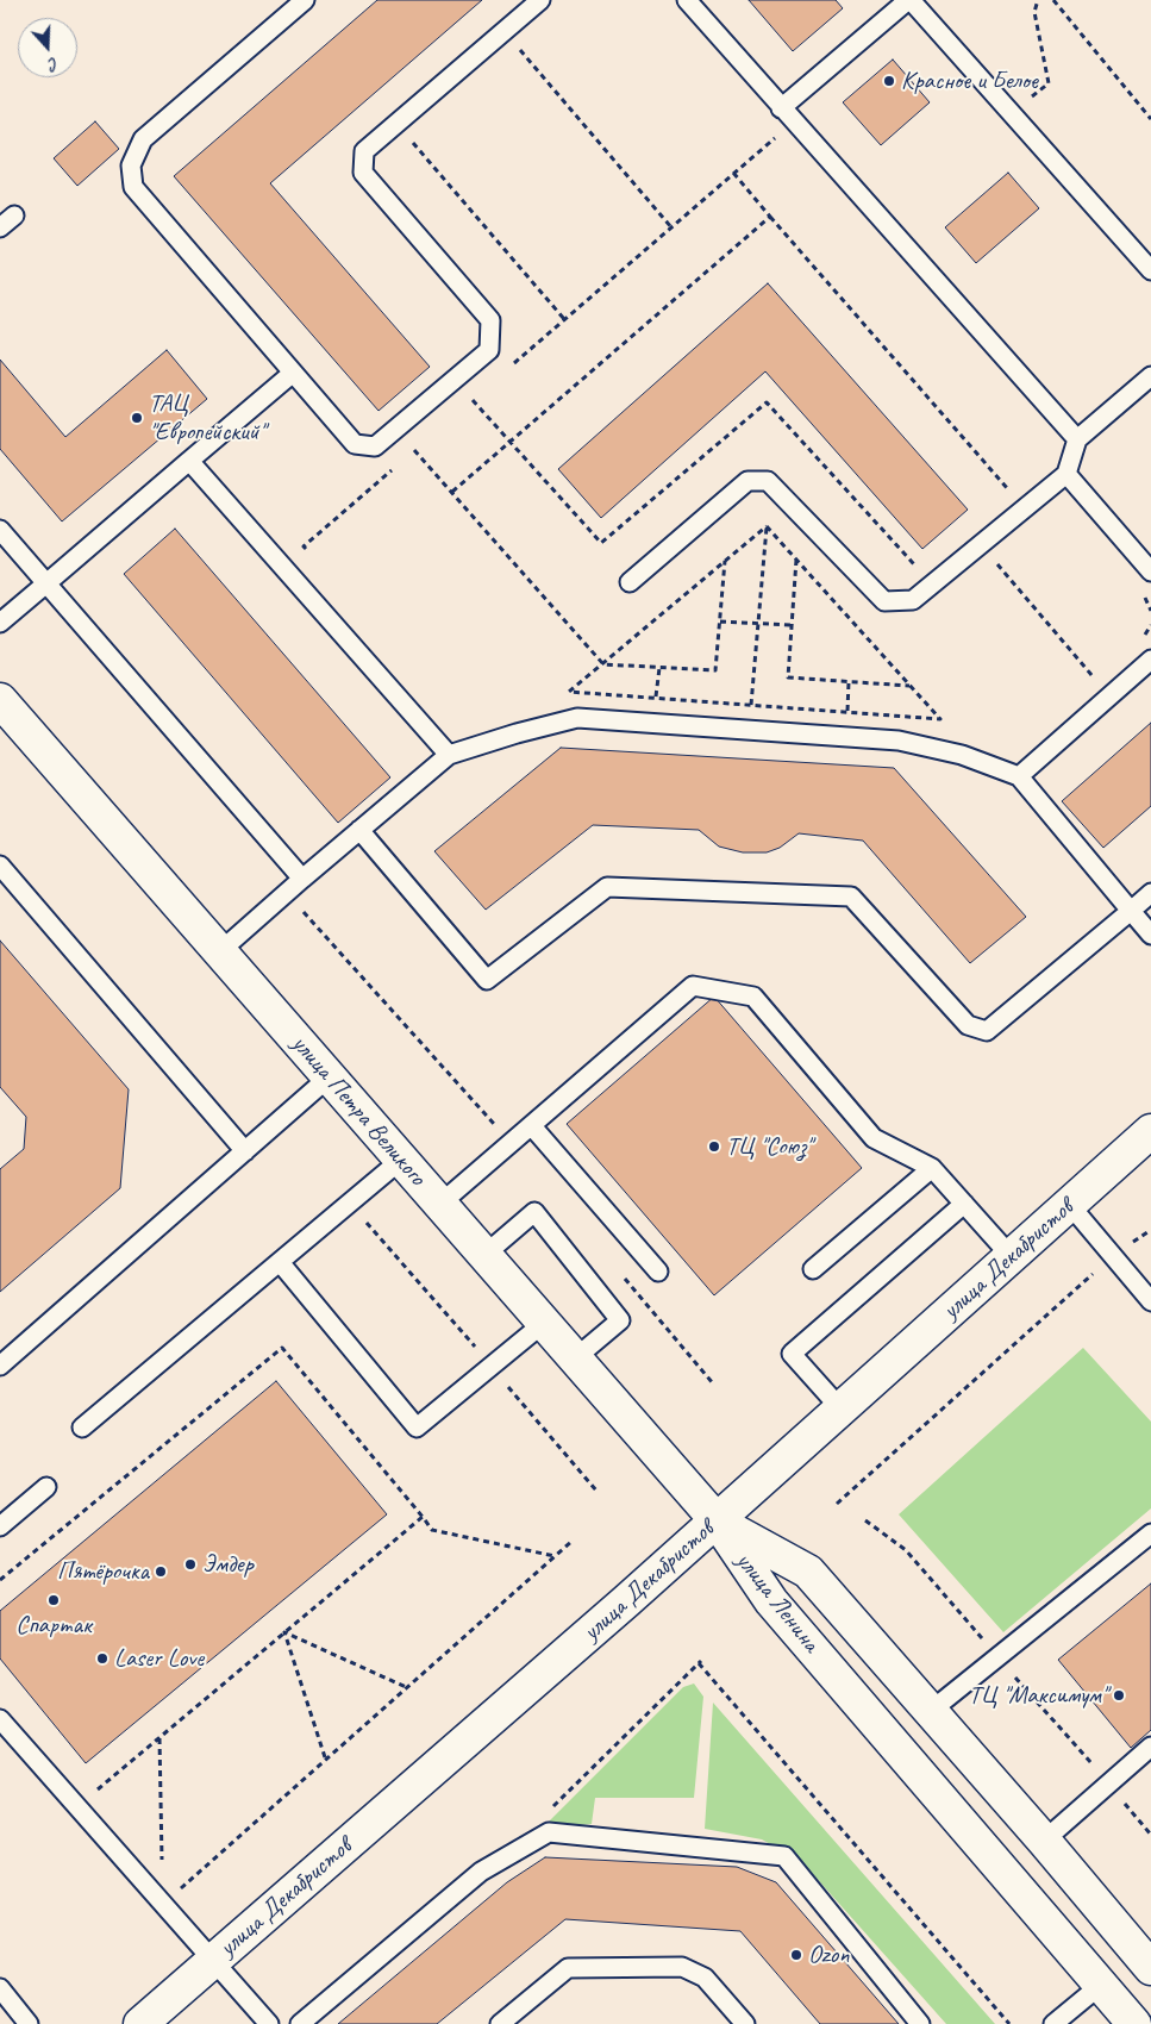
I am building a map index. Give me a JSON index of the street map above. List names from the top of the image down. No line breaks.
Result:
{"streets":{"main road":["улица Петра Великого","улица Декабристов","улица Ленина"]},"crossings":[["улица Петра Великого","улица Декабристов"],["улица Петра Великого","улица Ленина"],["улица Декабристов","улица Ленина"]],"places":["Красное и Белое","ТАЦ \"Европейский\"","ТЦ \"Союз\"","Эмдер","Пятёрочка","Спартак","Laser Love","ТЦ \"Максимум\"","Ozon"],"north":"bottom"}
